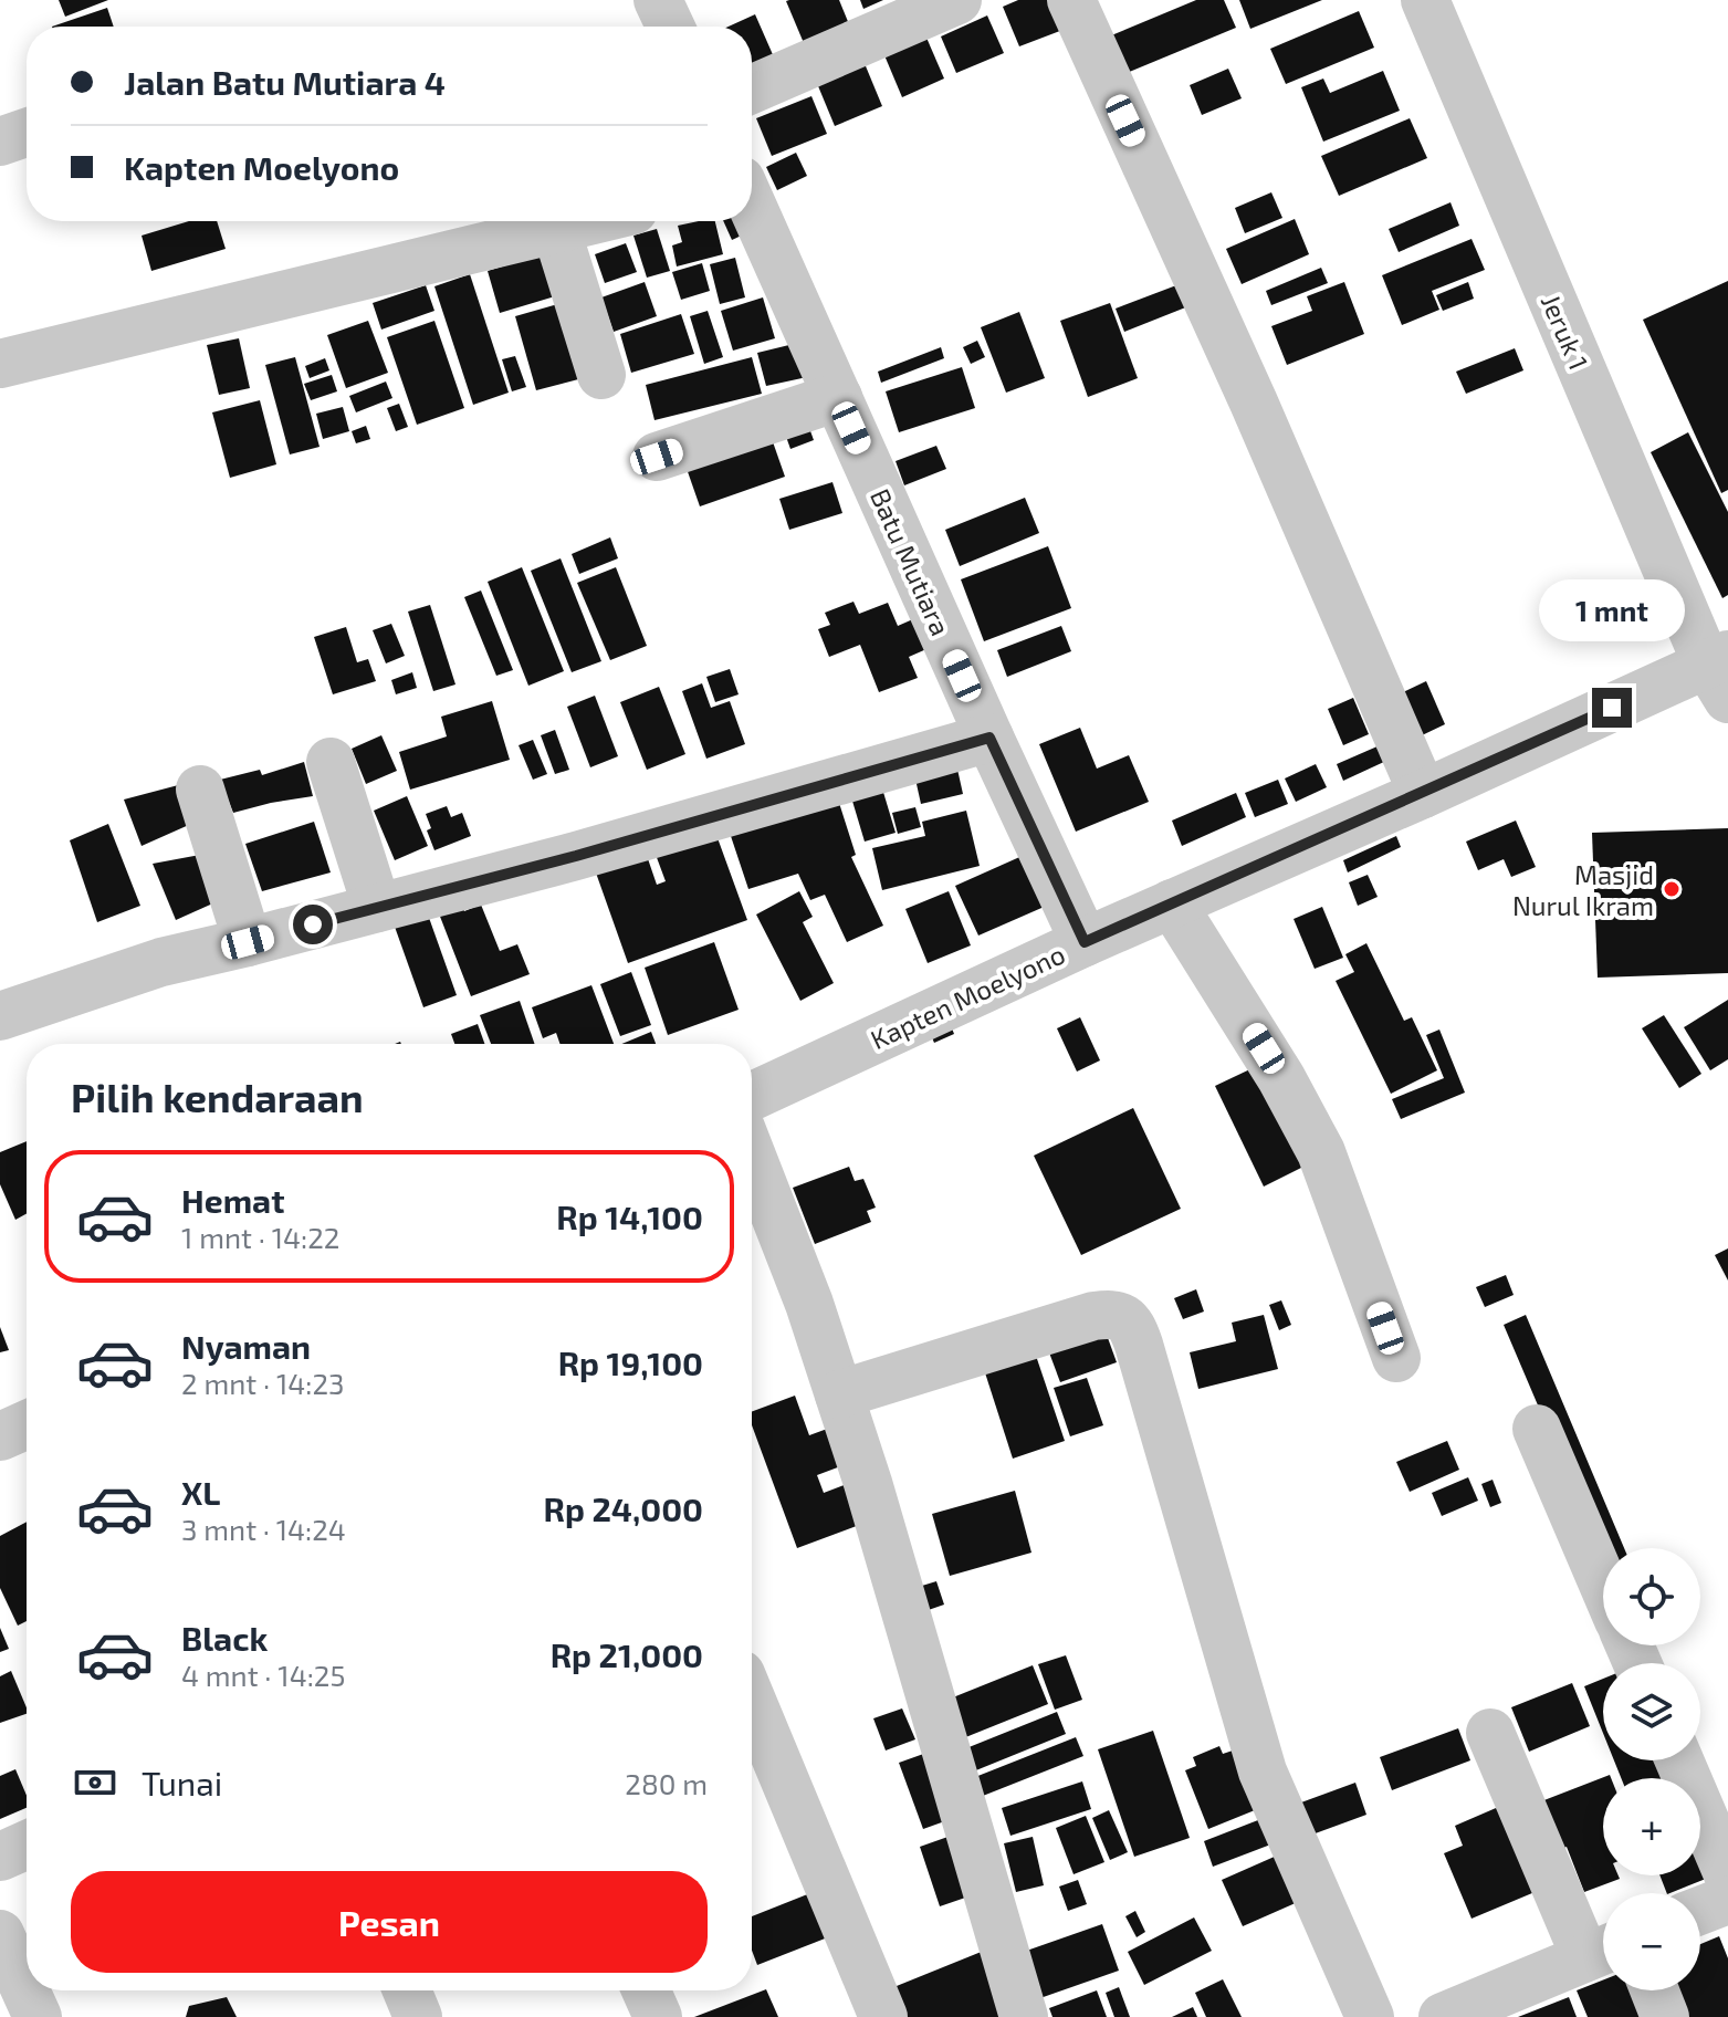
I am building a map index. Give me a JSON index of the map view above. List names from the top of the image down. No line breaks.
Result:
{"streets":{"street":["Jeruk 1","Batu Mutiara","Kapten Moelyono"]},"crossings":[["Jeruk 1","Kapten Moelyono"],["Batu Mutiara","Kapten Moelyono"]],"places":["Masjid Nurul Ikram"],"page":{"banner":["Jalan Batu Mutiara 4","Kapten Moelyono"],"bubble":"1 mnt","heading":"Pilih kendaraan","list":[{"name":"Hemat","note":"1 mnt · 14:22","value":"Rp 14,100"},{"name":"Nyaman","note":"2 mnt · 14:23","value":"Rp 19,100"},{"name":"XL","note":"3 mnt · 14:24","value":"Rp 24,000"},{"name":"Black","note":"4 mnt · 14:25","value":"Rp 21,000"}],"map_buttons":["+","−"],"pay":["Tunai","280 m"],"buttons":"Pesan"}}
